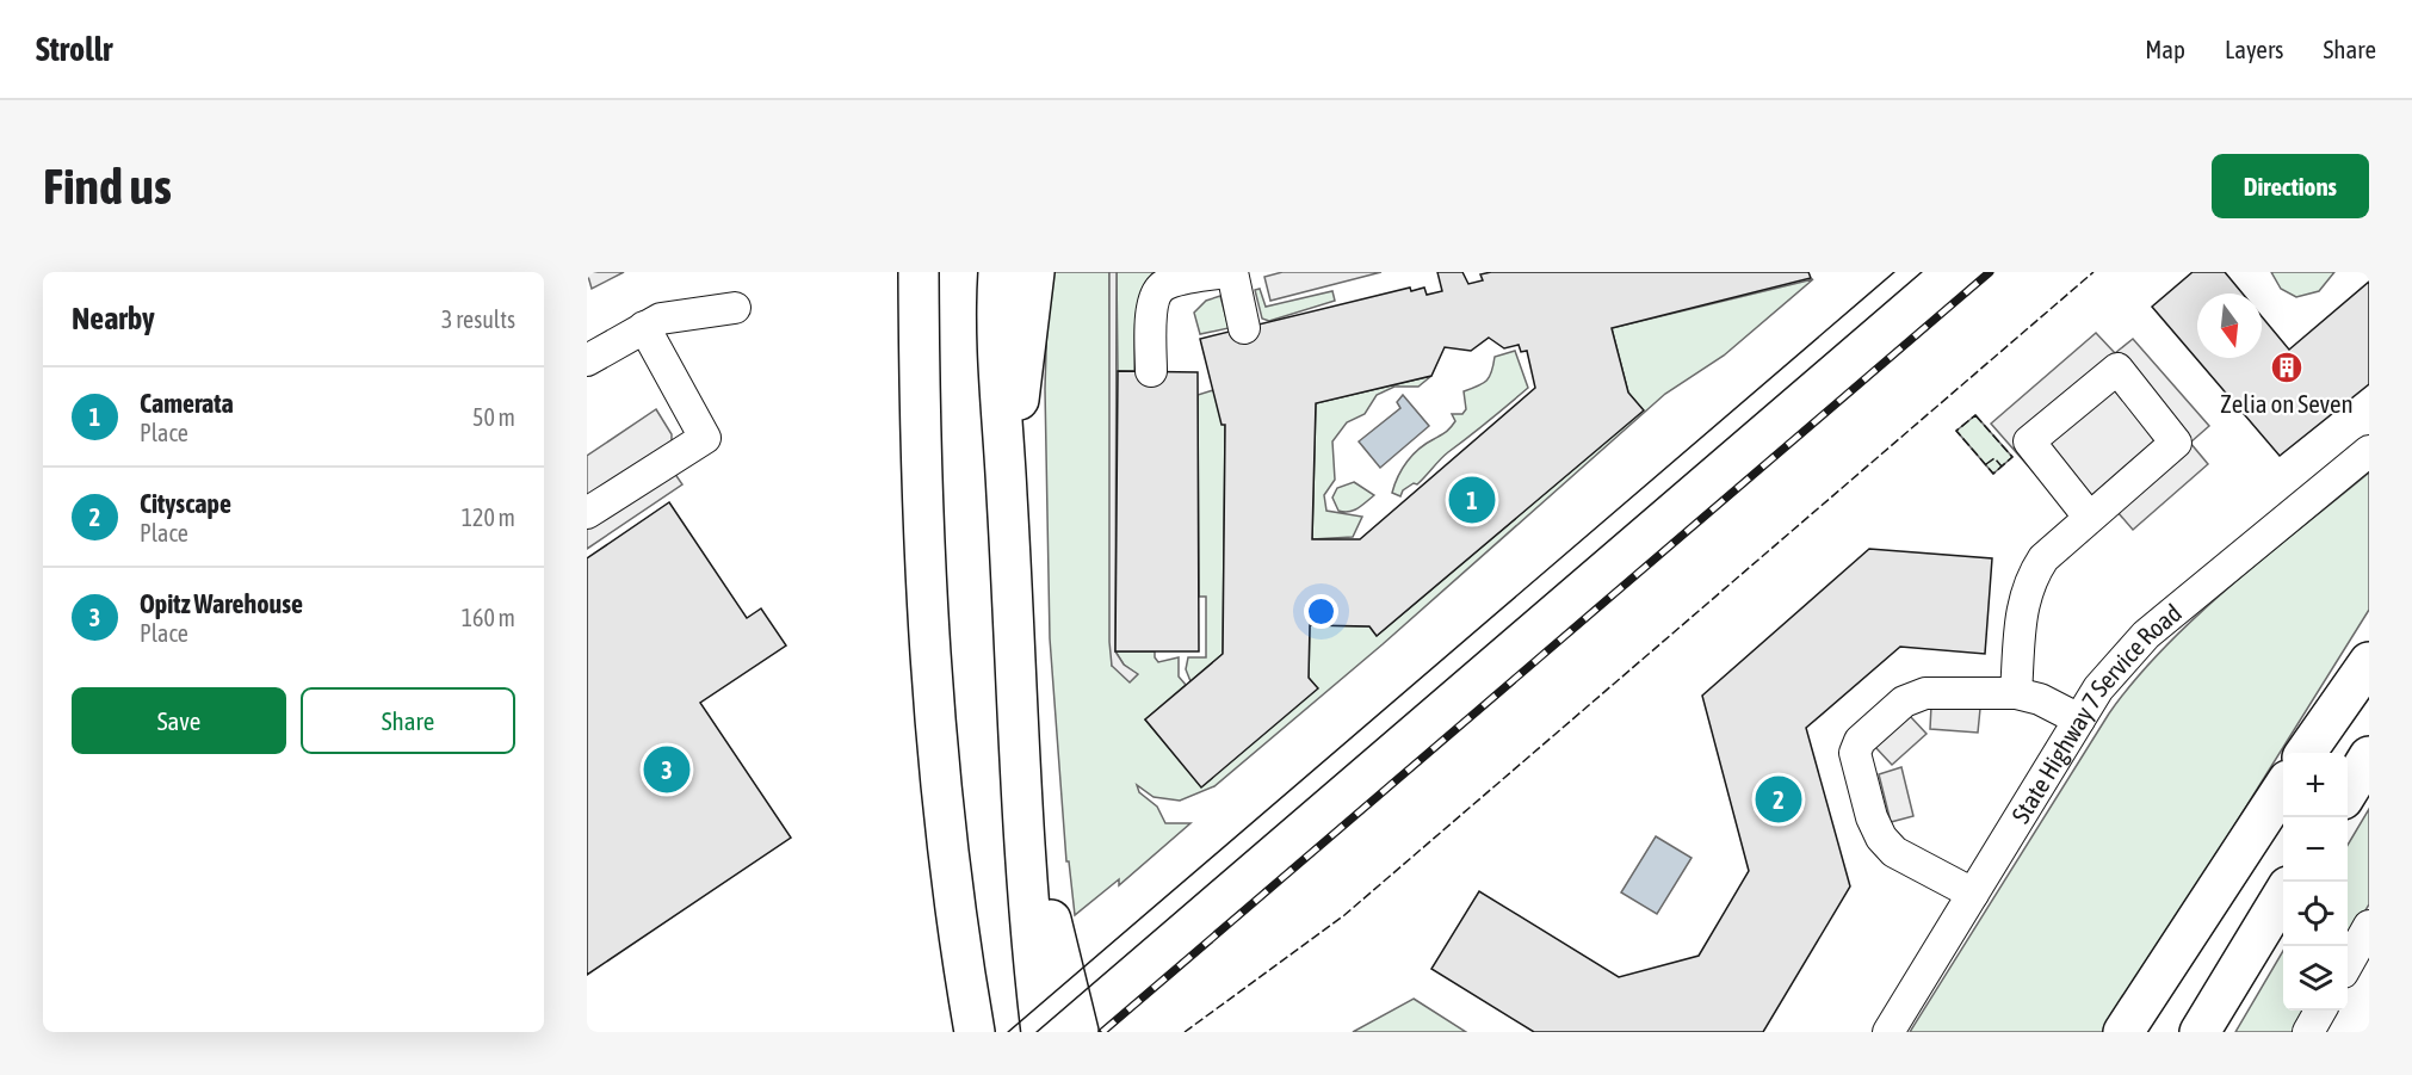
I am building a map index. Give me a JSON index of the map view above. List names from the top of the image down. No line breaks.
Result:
{"streets":{"street":["State Highway 7 Service Road"]},"places":{"building":["Zelia on Seven"]},"north":"bottom","page":{"header":"Strollr","nav":["Map","Layers","Share"],"buttons":["Directions",["Save","Share"]],"title":"Find us","heading":["Nearby","3 results"],"list":[{"mark":"1","name":"Camerata","note":"Place","value":"50 m"},{"mark":"2","name":"Cityscape","note":"Place","value":"120 m"},{"mark":"3","name":"Opitz Warehouse","note":"Place","value":"160 m"}],"pins":["1","3","2"],"map_buttons":["+","−"]}}
